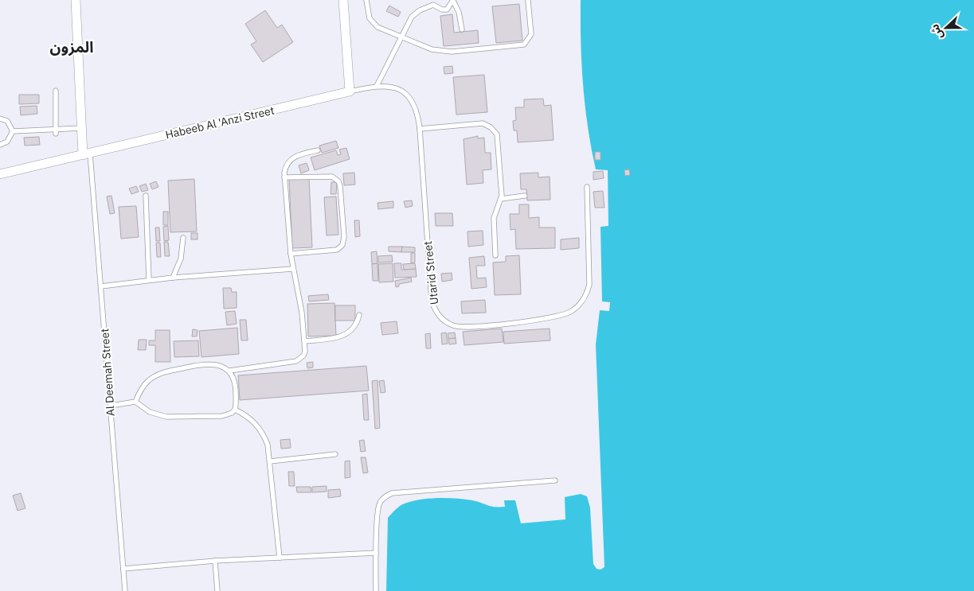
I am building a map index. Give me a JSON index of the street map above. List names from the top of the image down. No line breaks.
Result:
{"streets":{"street":["Habeeb Al 'Anzi Street"],"lane":["Utarid Street","Al Deemah Street"]},"crossings":[["Habeeb Al 'Anzi Street","Utarid Street"],["Habeeb Al 'Anzi Street","Al Deemah Street"]],"districts":["المزون"],"north":"left"}
